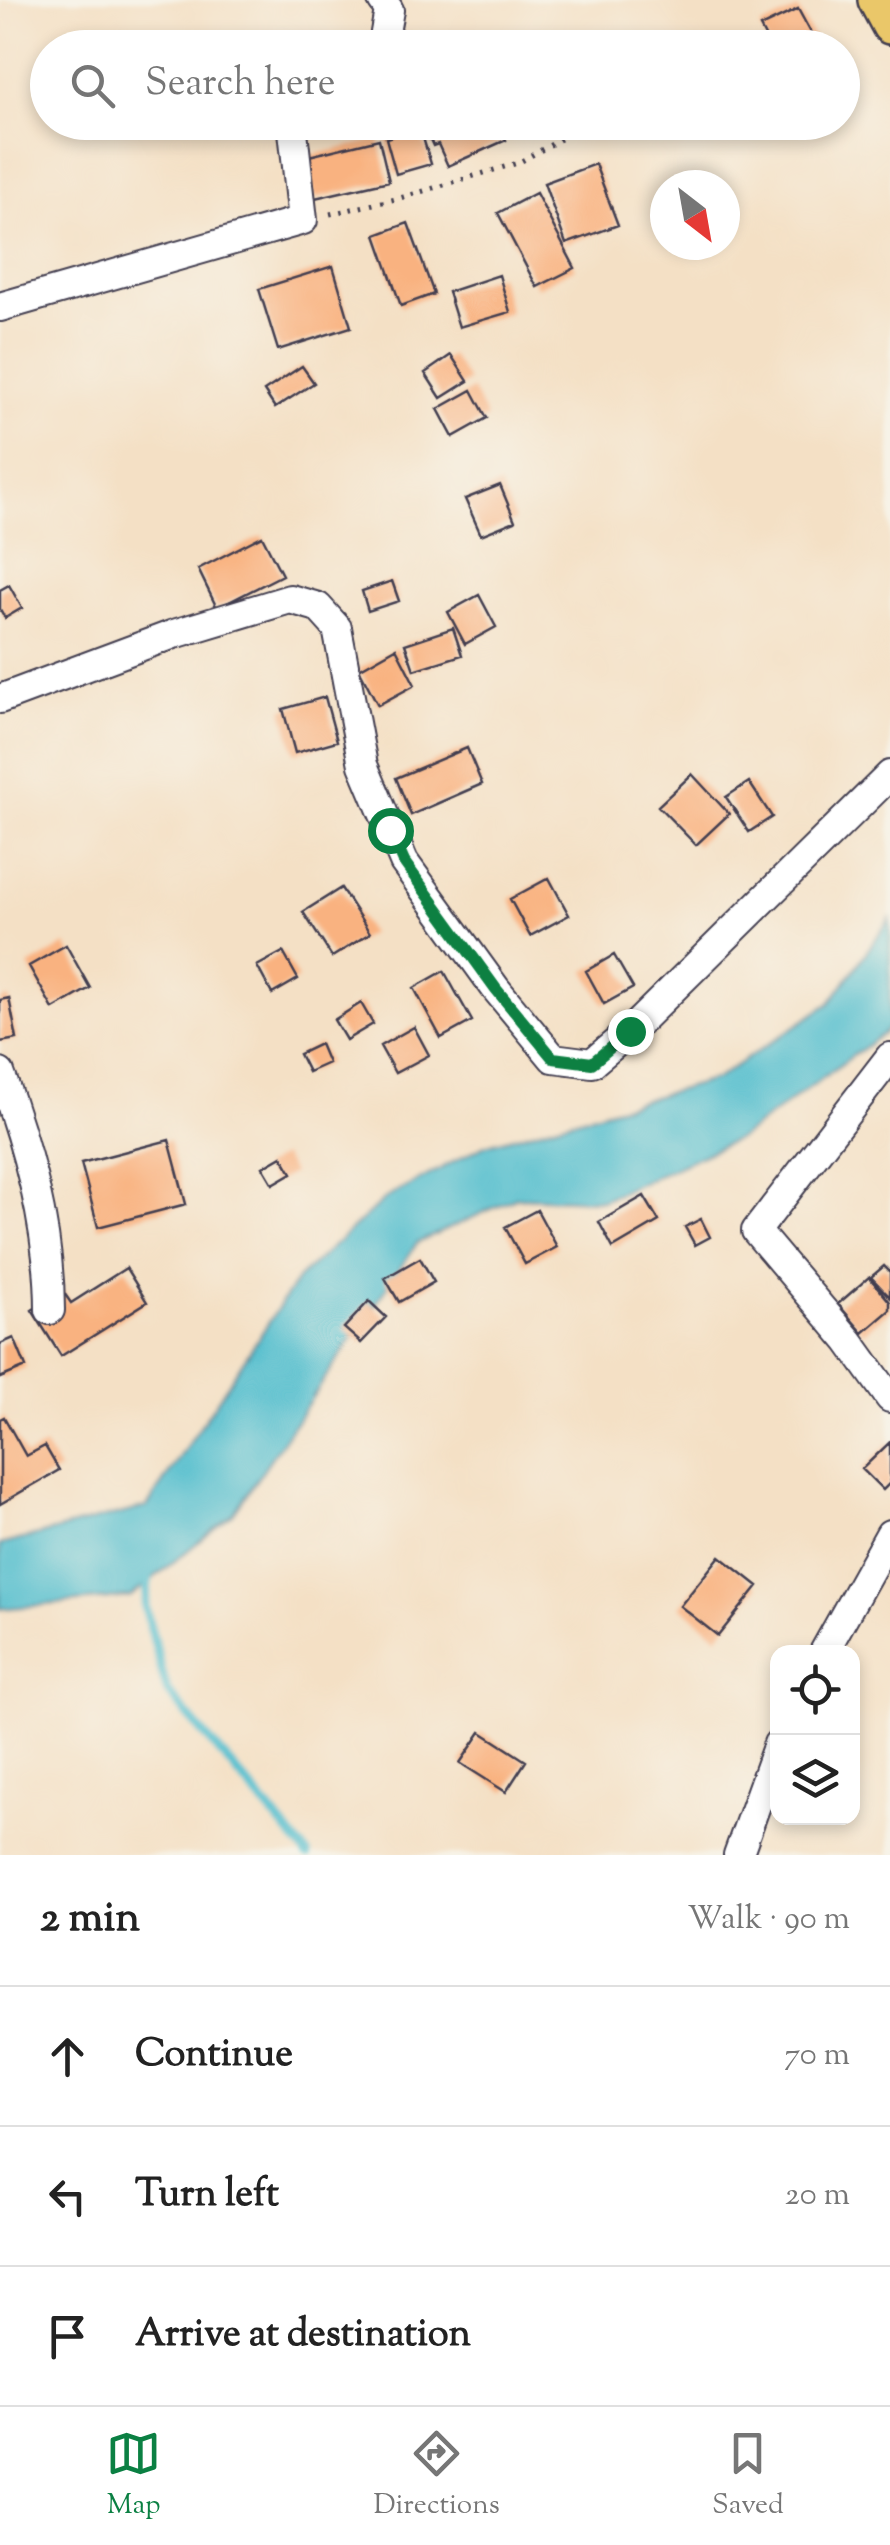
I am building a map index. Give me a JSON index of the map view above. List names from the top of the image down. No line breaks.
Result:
{"north":"bottom right","page":{"search":"Search here","heading":["2 min","Walk · 90 m"],"list":[["Continue","70 m"],["Turn left","20 m"],"Arrive at destination"],"nav":["Map","Directions","Saved"]}}
